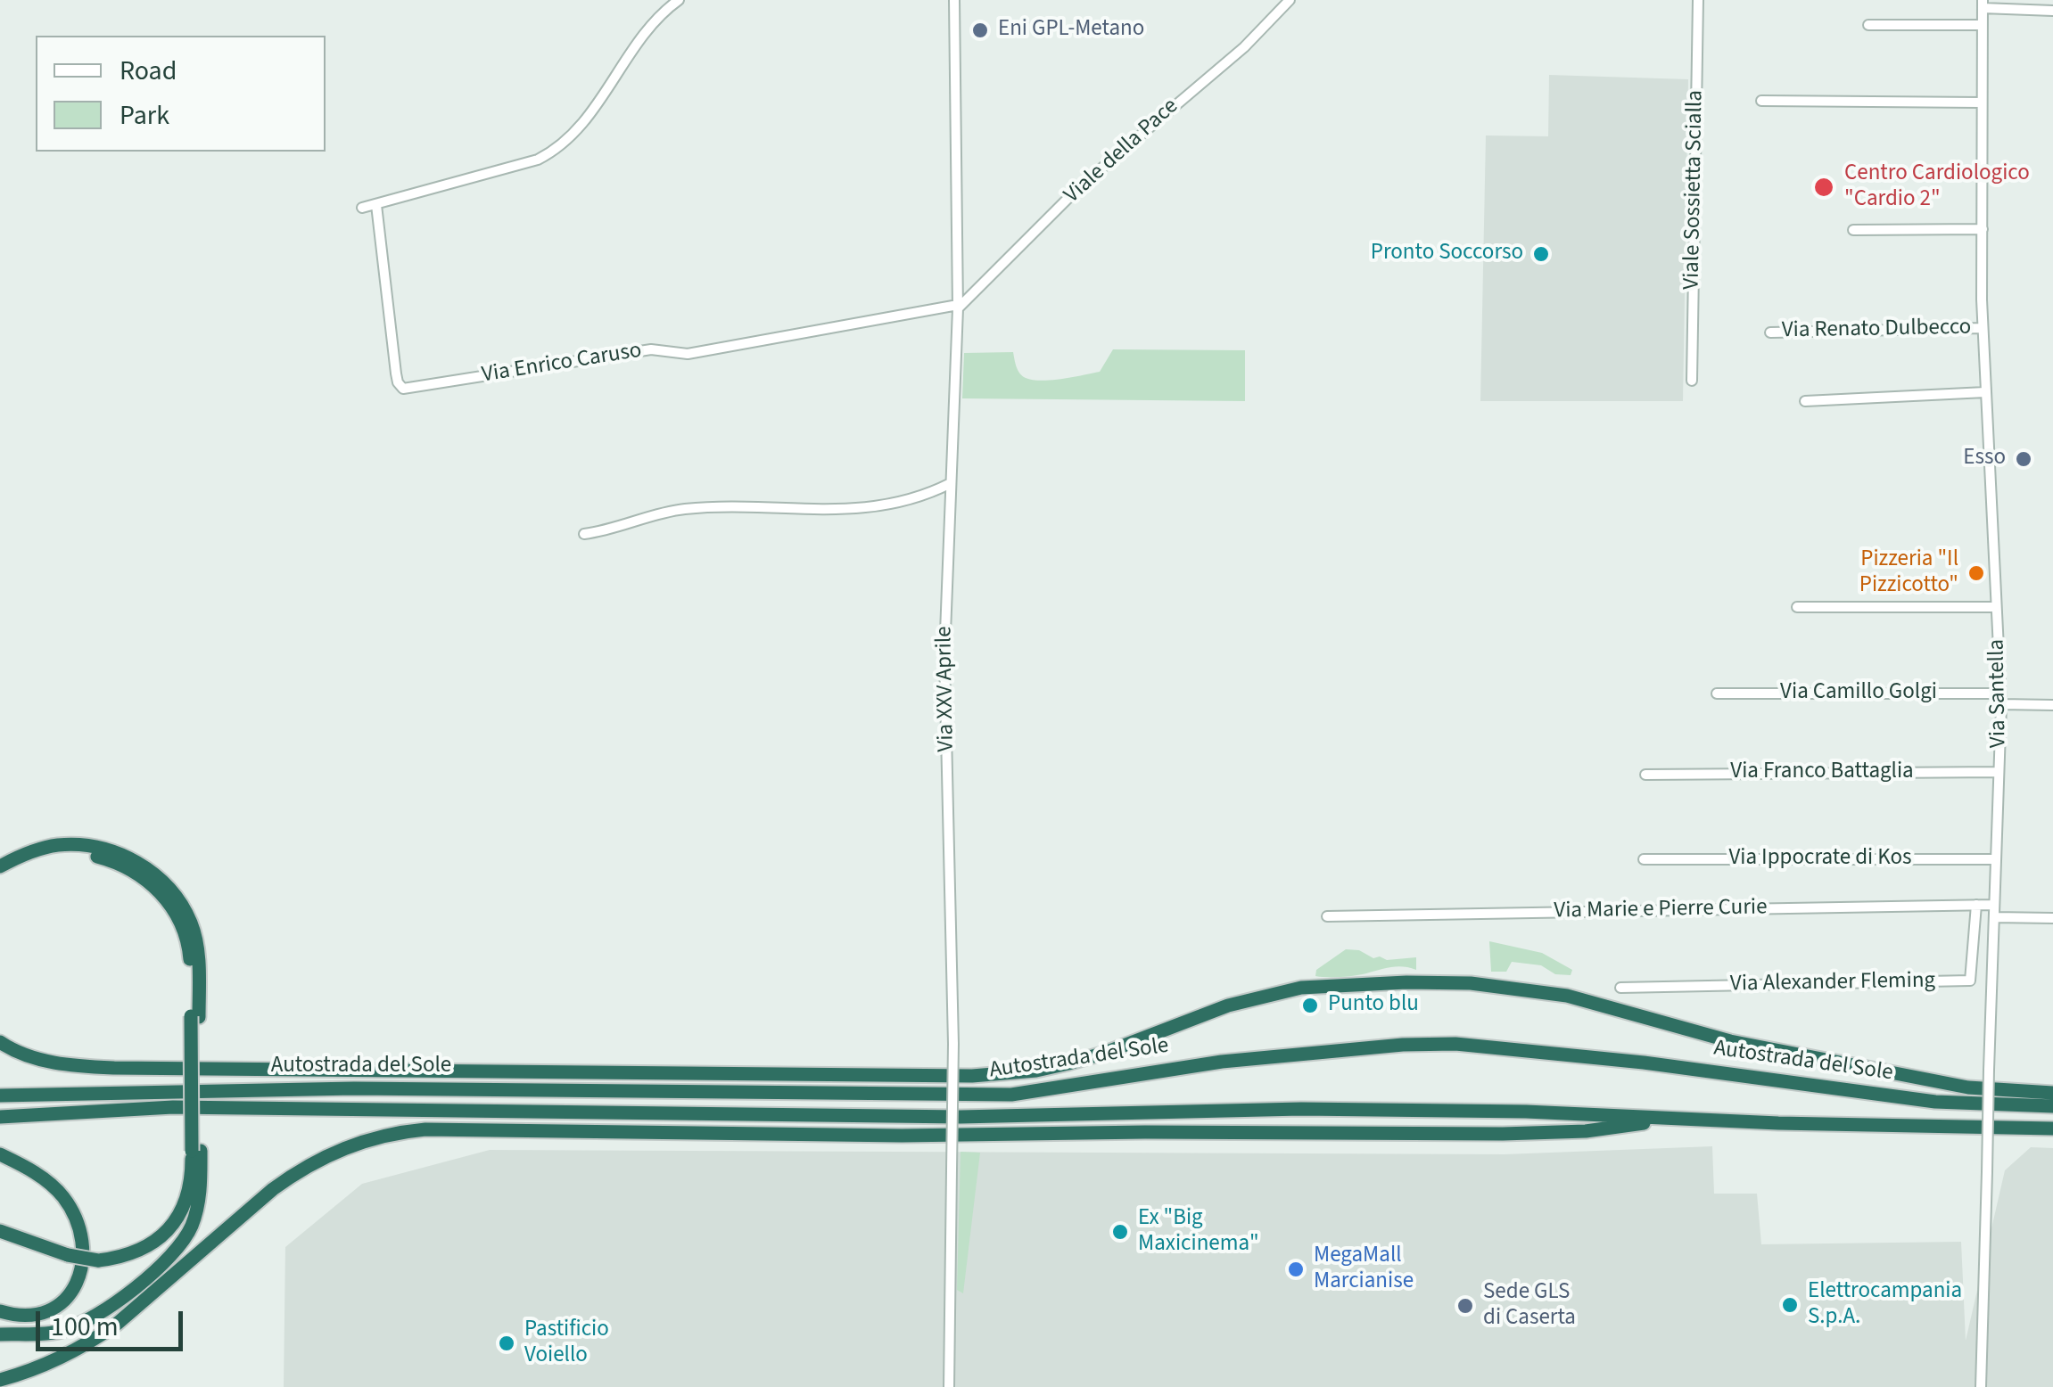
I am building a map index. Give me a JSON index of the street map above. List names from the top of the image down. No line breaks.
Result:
{"streets":{"highway":["Autostrada del Sole"],"street":["Viale della Pace","Viale Sossietta Scialla","Via Renato Dulbecco","Via Enrico Caruso","Via XXV Aprile","Via Camillo Golgi","Via Santella","Via Franco Battaglia","Via Ippocrate di Kos","Via Marie e Pierre Curie","Via Alexander Fleming"]},"crossings":[["Viale della Pace","Via Enrico Caruso"],["Viale della Pace","Via XXV Aprile"],["Via Renato Dulbecco","Via Santella"],["Via Enrico Caruso","Via XXV Aprile"],["Via Camillo Golgi","Via Santella"],["Via Santella","Via Franco Battaglia"],["Via Santella","Via Ippocrate di Kos"],["Via Santella","Via Marie e Pierre Curie"],["Via Marie e Pierre Curie","Via Alexander Fleming"]],"places":["Eni GPL-Metano","Centro Cardiologico \"Cardio 2\"","Pronto Soccorso","Esso","Pizzeria \"Il Pizzicotto\"","Punto blu","Ex \"Big Maxicinema\"","MegaMall Marcianise","Elettrocampania S.p.A.","Sede GLS di Caserta","Pastificio Voiello"],"legend":["Road","Park"],"scale_bar":"100 m"}
